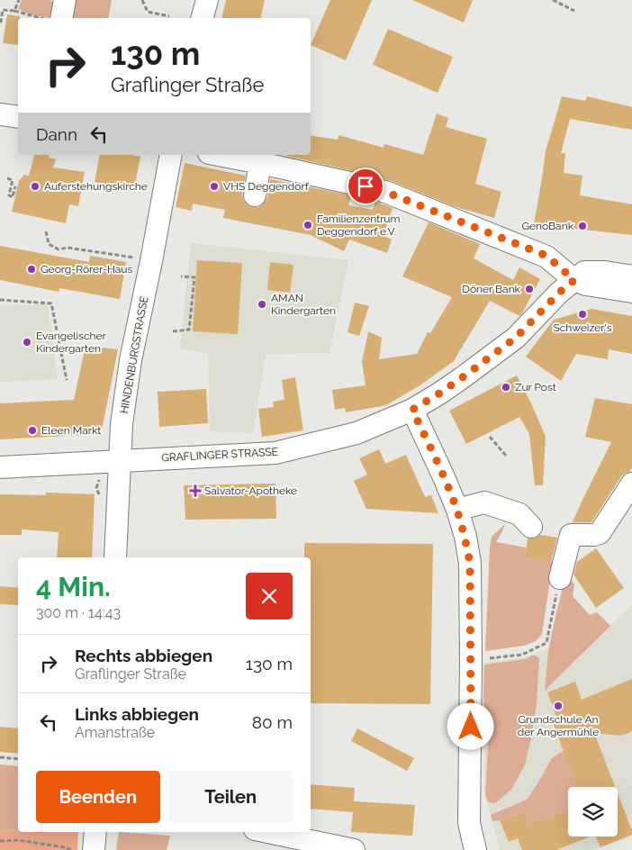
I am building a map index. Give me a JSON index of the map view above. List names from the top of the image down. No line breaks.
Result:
{"streets":{"street":["HINDENBURGSTRASSE","GRAFLINGER STRASSE"]},"crossings":[["HINDENBURGSTRASSE","GRAFLINGER STRASSE"]],"places":{"other":["Auferstehungskirche","VHS Deggendorf","Familienzentrum Deggendorf e.V.","GenoBank","Georg-Rörer-Haus","Döner Bank","AMAN Kindergarten","Schweizer's","Evangelischer Kindergarten","Zur Post","Eleen Markt","Grundschule An der Angermühle"],"health":["Salvator-Apotheke"]},"page":{"turn":["130 m","Graflinger Straße"],"then":"Dann","heading":["4 Min.","300 m · 14:43"],"list":[{"name":"Rechts abbiegen","note":"Graflinger Straße","value":"130 m"},{"name":"Links abbiegen","note":"Amanstraße","value":"80 m"}],"buttons":["Beenden","Teilen"]}}
